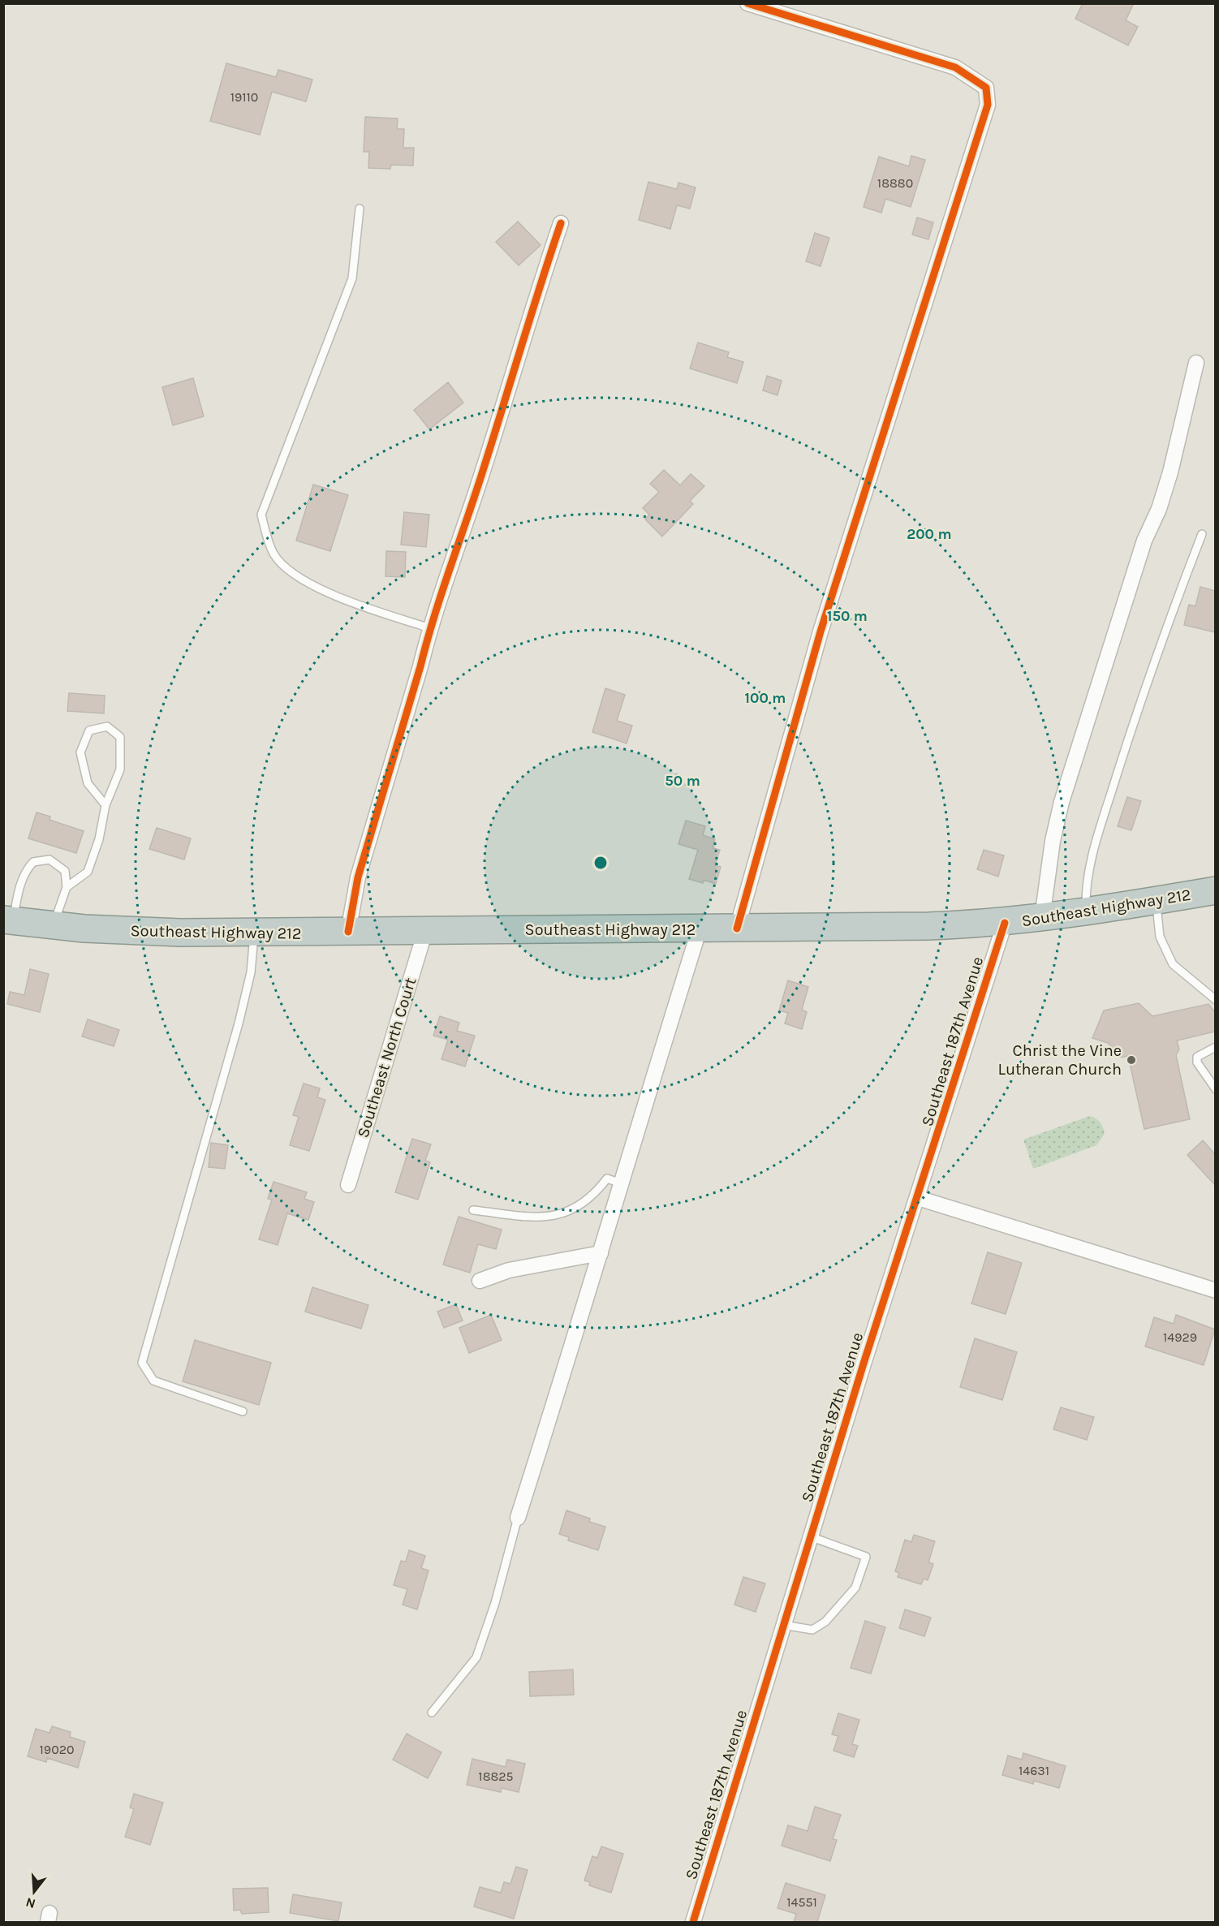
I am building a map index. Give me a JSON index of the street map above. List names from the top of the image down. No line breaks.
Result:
{"streets":{"highway":["Southeast Highway 212"],"street":["Southeast 187th Avenue","Southeast North Court"]},"crossings":[["Southeast Highway 212","Southeast 187th Avenue"],["Southeast Highway 212","Southeast North Court"]],"places":["Christ the Vine Lutheran Church"],"house_numbers":["19110","18880","14929","19020","14631","18825","14551"],"north":"bottom","rings":["200 m","150 m","100 m","50 m"]}
